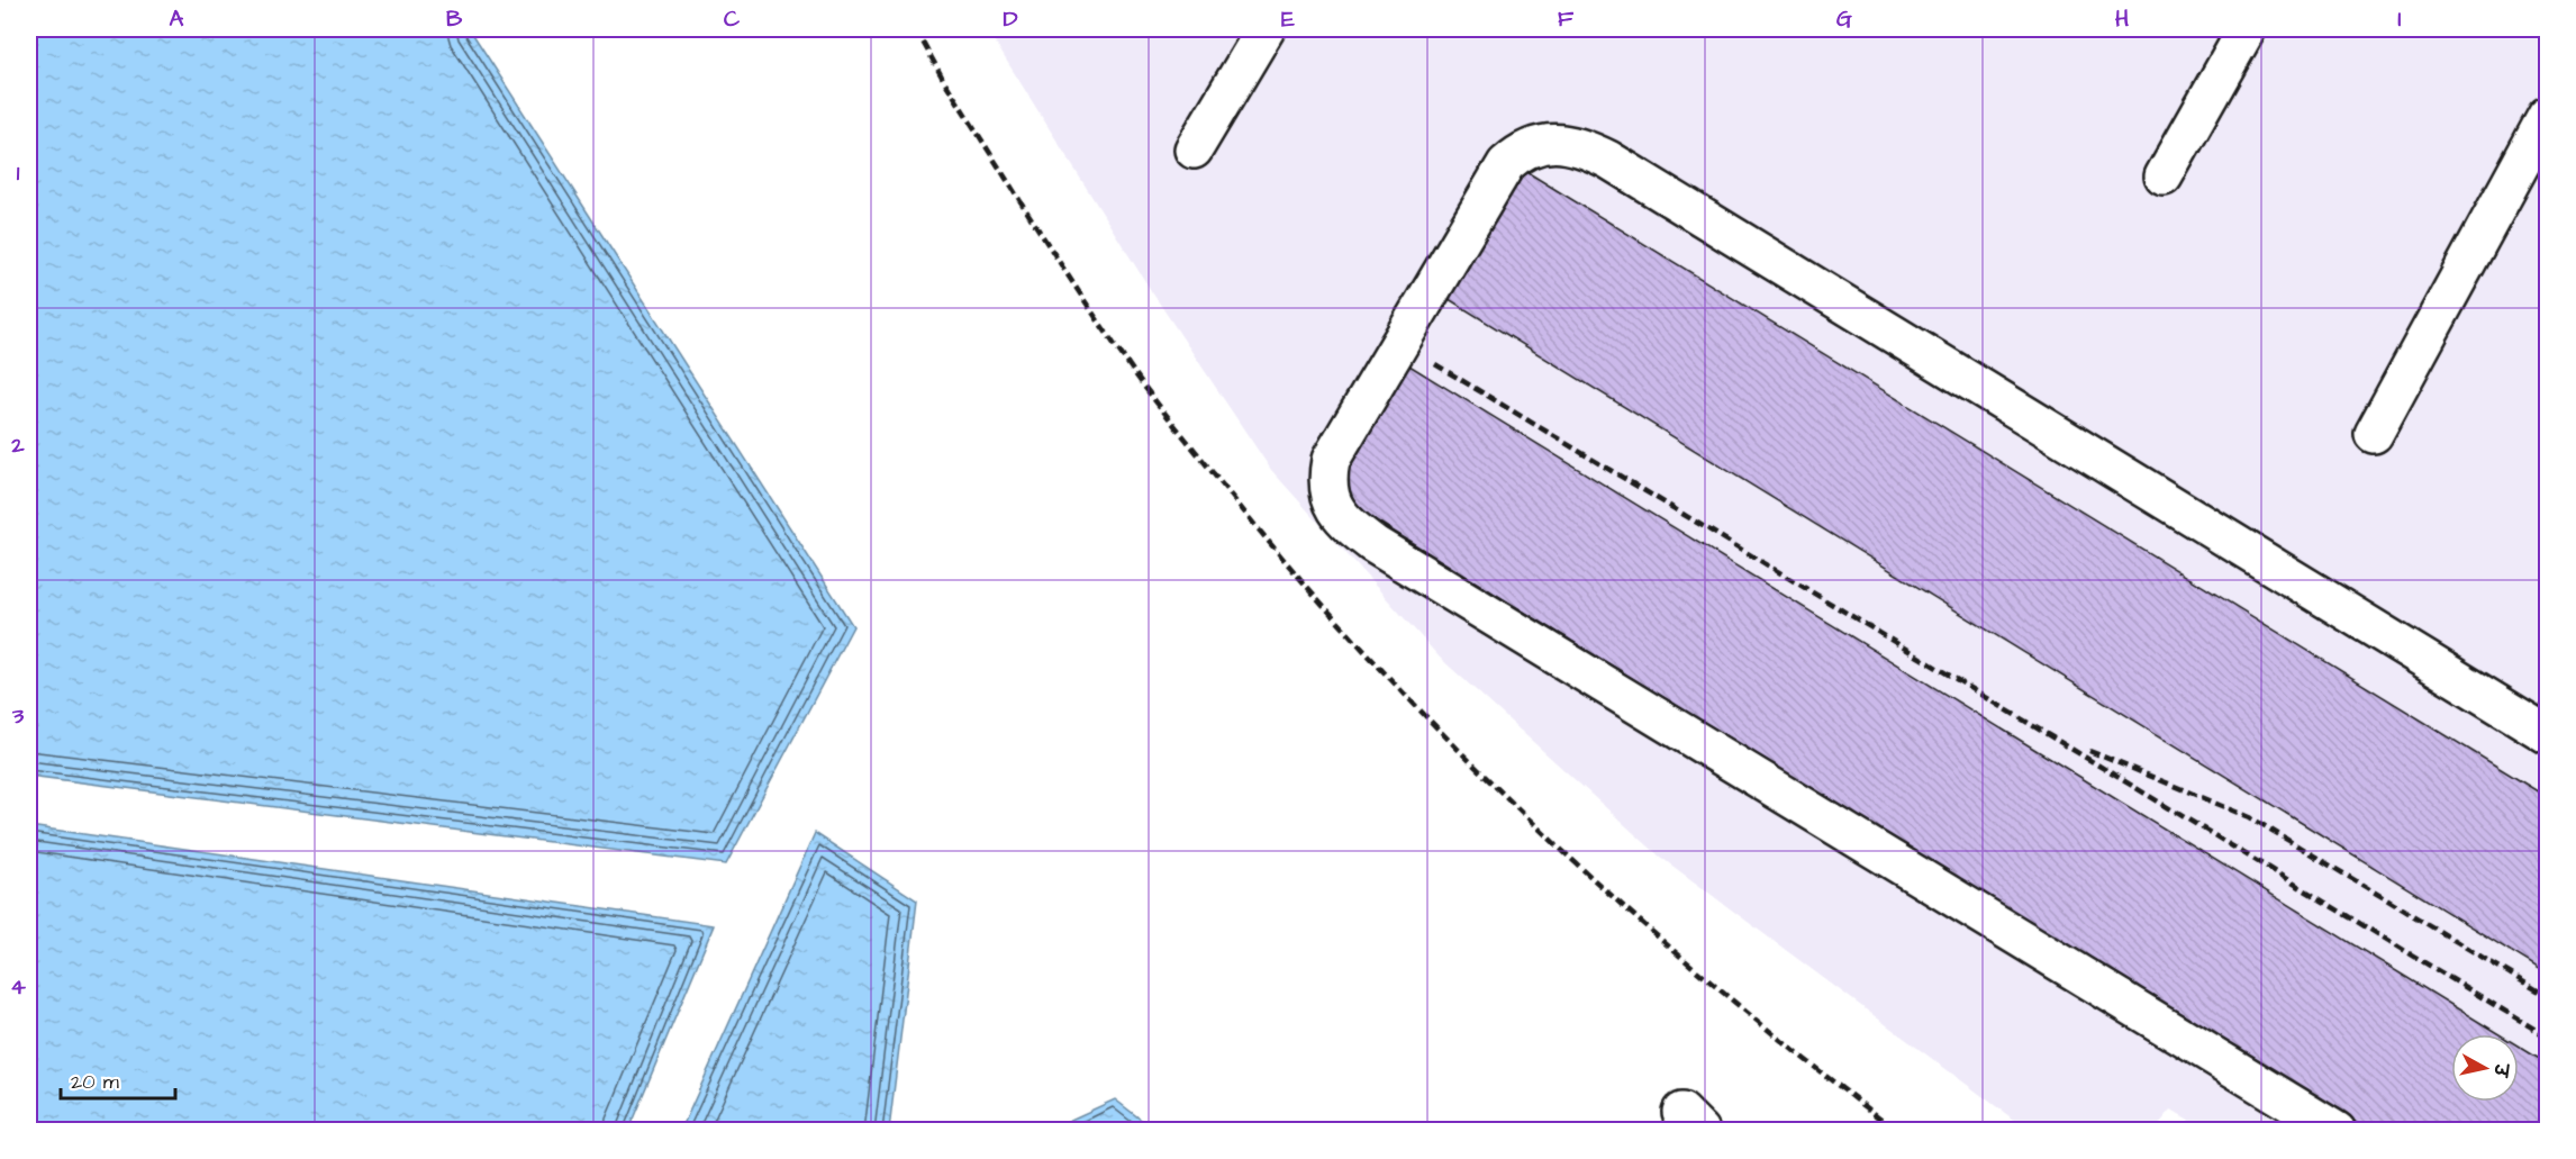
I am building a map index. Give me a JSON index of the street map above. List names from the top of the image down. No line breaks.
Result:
{"scale_bar":"20 m","north":"right","grid":{"columns":["A","B","C","D","E","F","G","H","I"],"rows":["1","2","3","4"]}}
